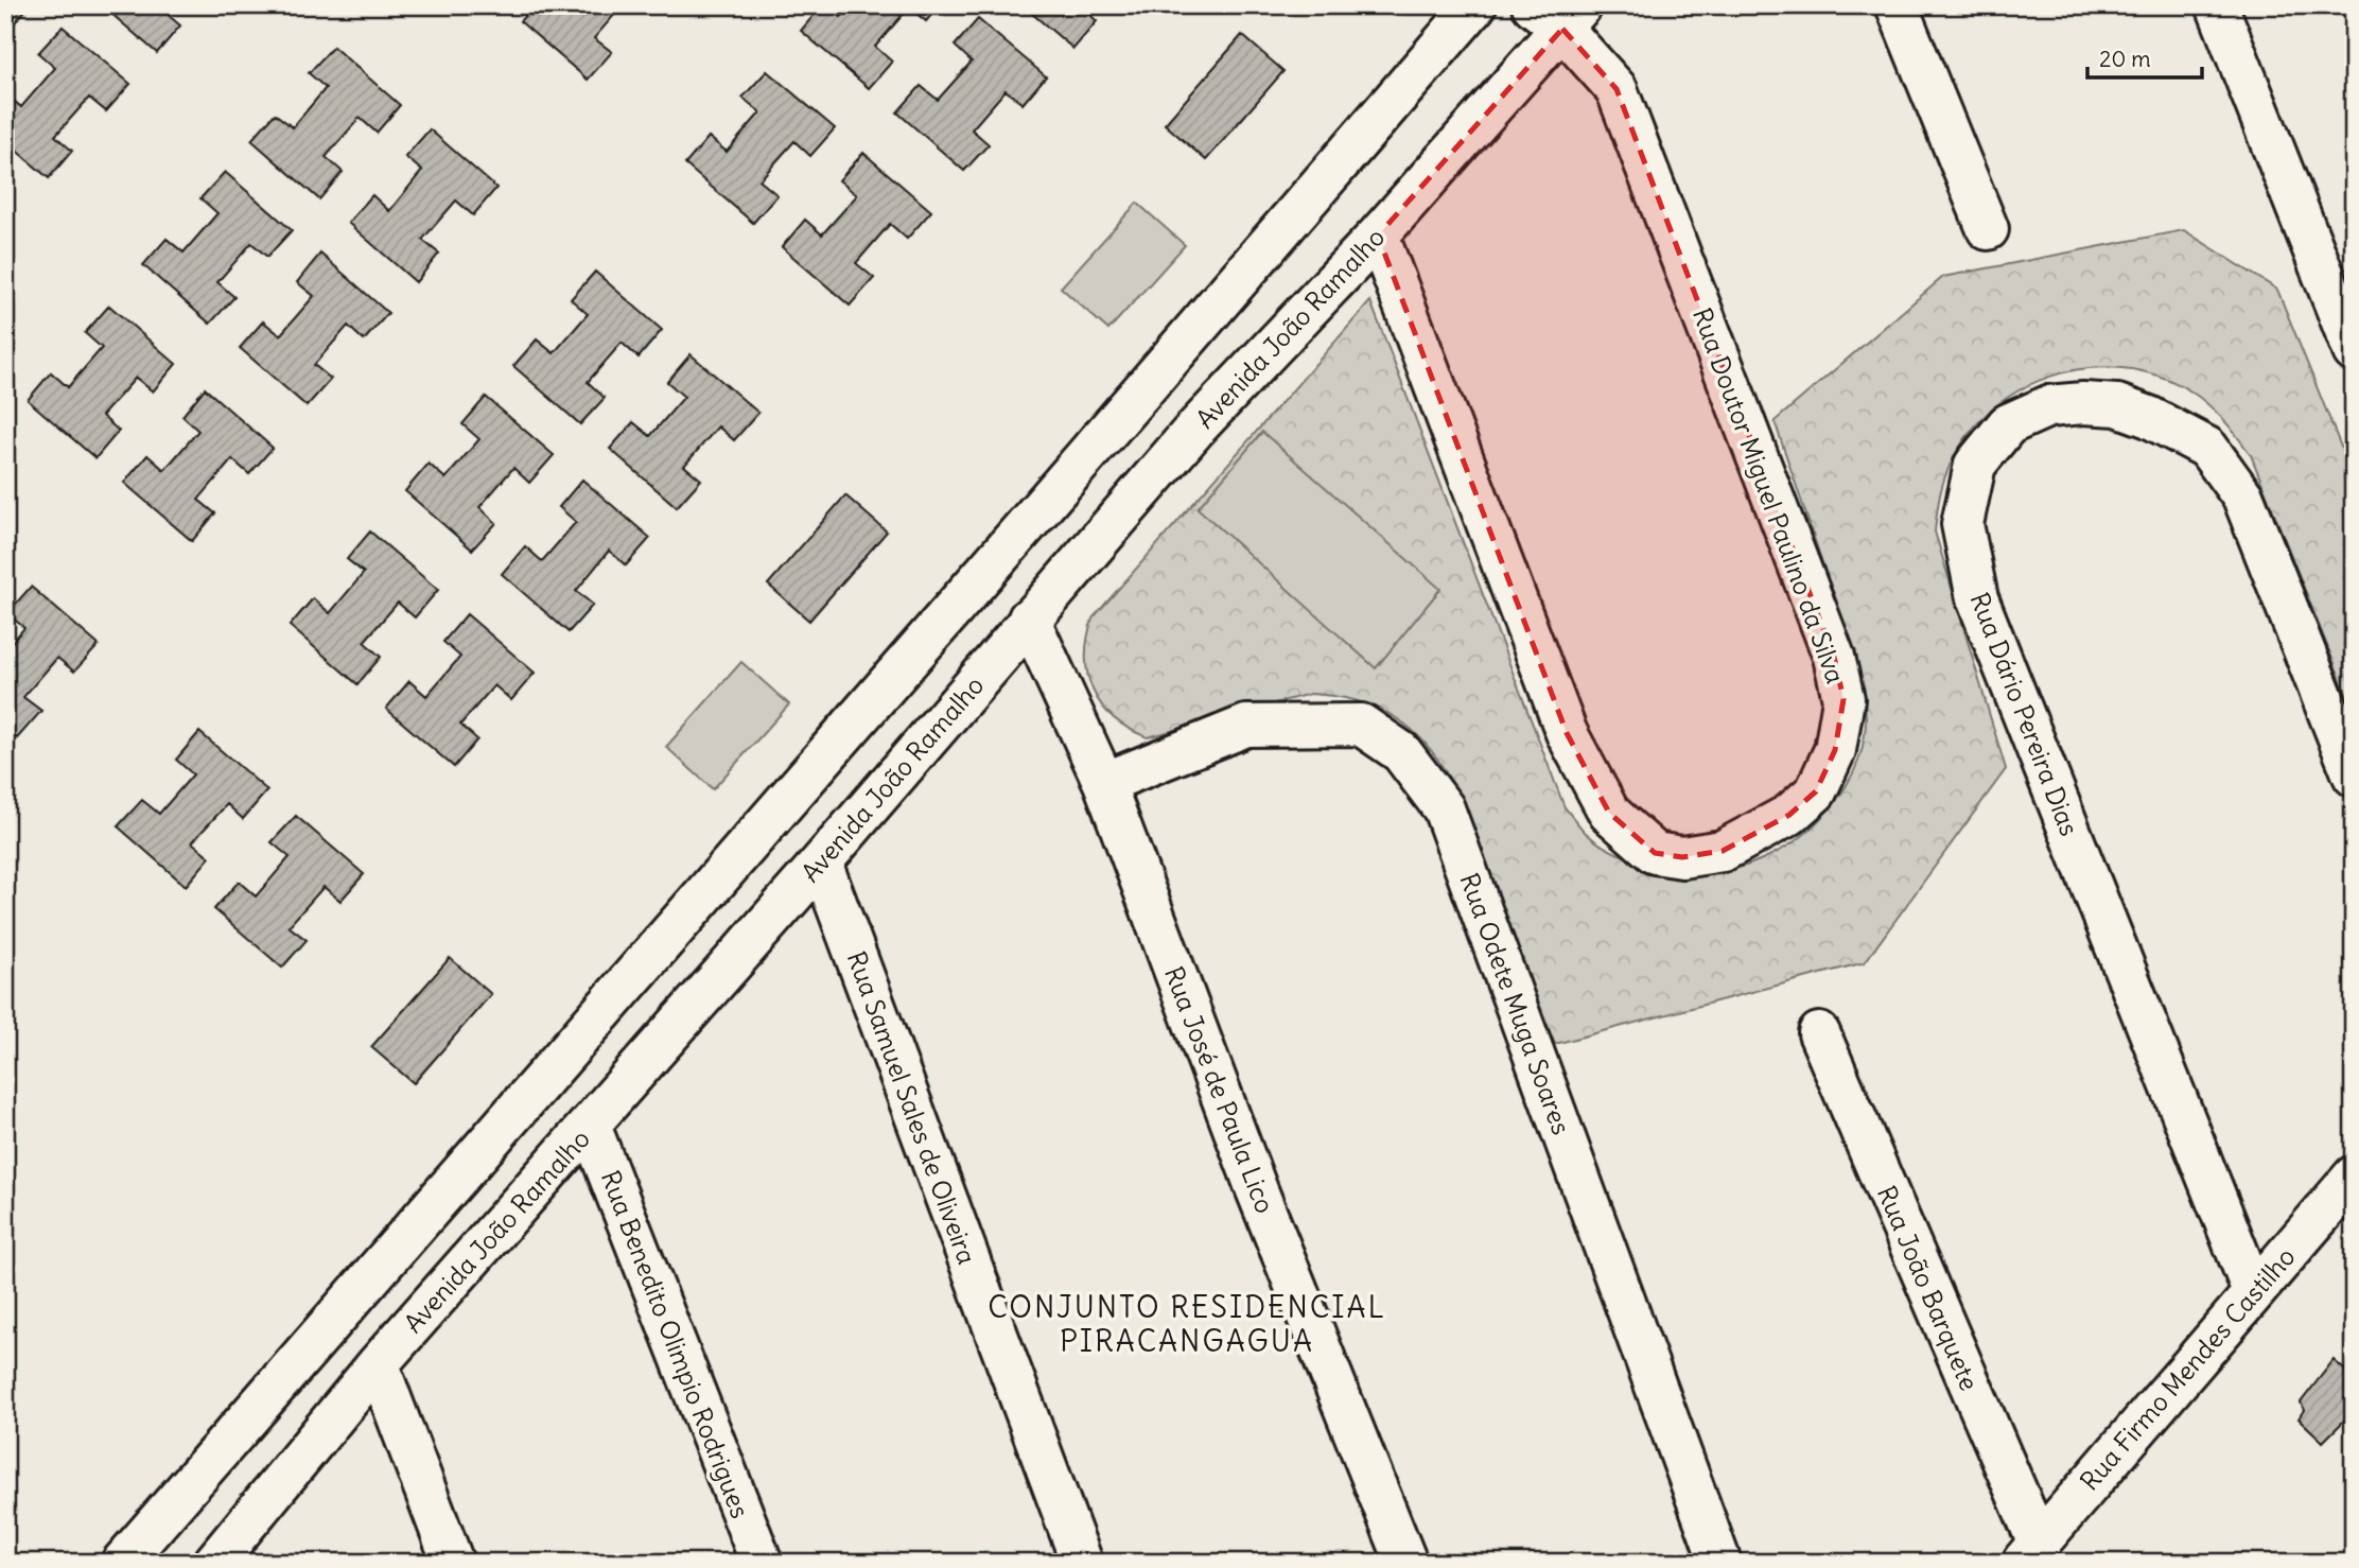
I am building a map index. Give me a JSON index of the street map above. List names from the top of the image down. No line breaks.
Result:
{"streets":{"street":["Avenida João Ramalho","Rua Doutor Miguel Paulino da Silva","Rua Dário Pereira Dias","Rua Odete Muga Soares","Rua José de Paula Lico","Rua Samuel Sales de Oliveira","Rua João Barquete","Rua Benedito Olimpio Rodrigues","Rua Firmo Mendes Castilho"]},"crossings":[["Avenida João Ramalho","Rua Doutor Miguel Paulino da Silva"],["Avenida João Ramalho","Rua José de Paula Lico"],["Avenida João Ramalho","Rua Samuel Sales de Oliveira"],["Avenida João Ramalho","Rua Benedito Olimpio Rodrigues"],["Rua Dário Pereira Dias","Rua Firmo Mendes Castilho"],["Rua Odete Muga Soares","Rua José de Paula Lico"],["Rua João Barquete","Rua Firmo Mendes Castilho"]],"districts":["CONJUNTO RESIDENCIAL PIRACANGAGUA"],"scale_bar":"20 m"}
